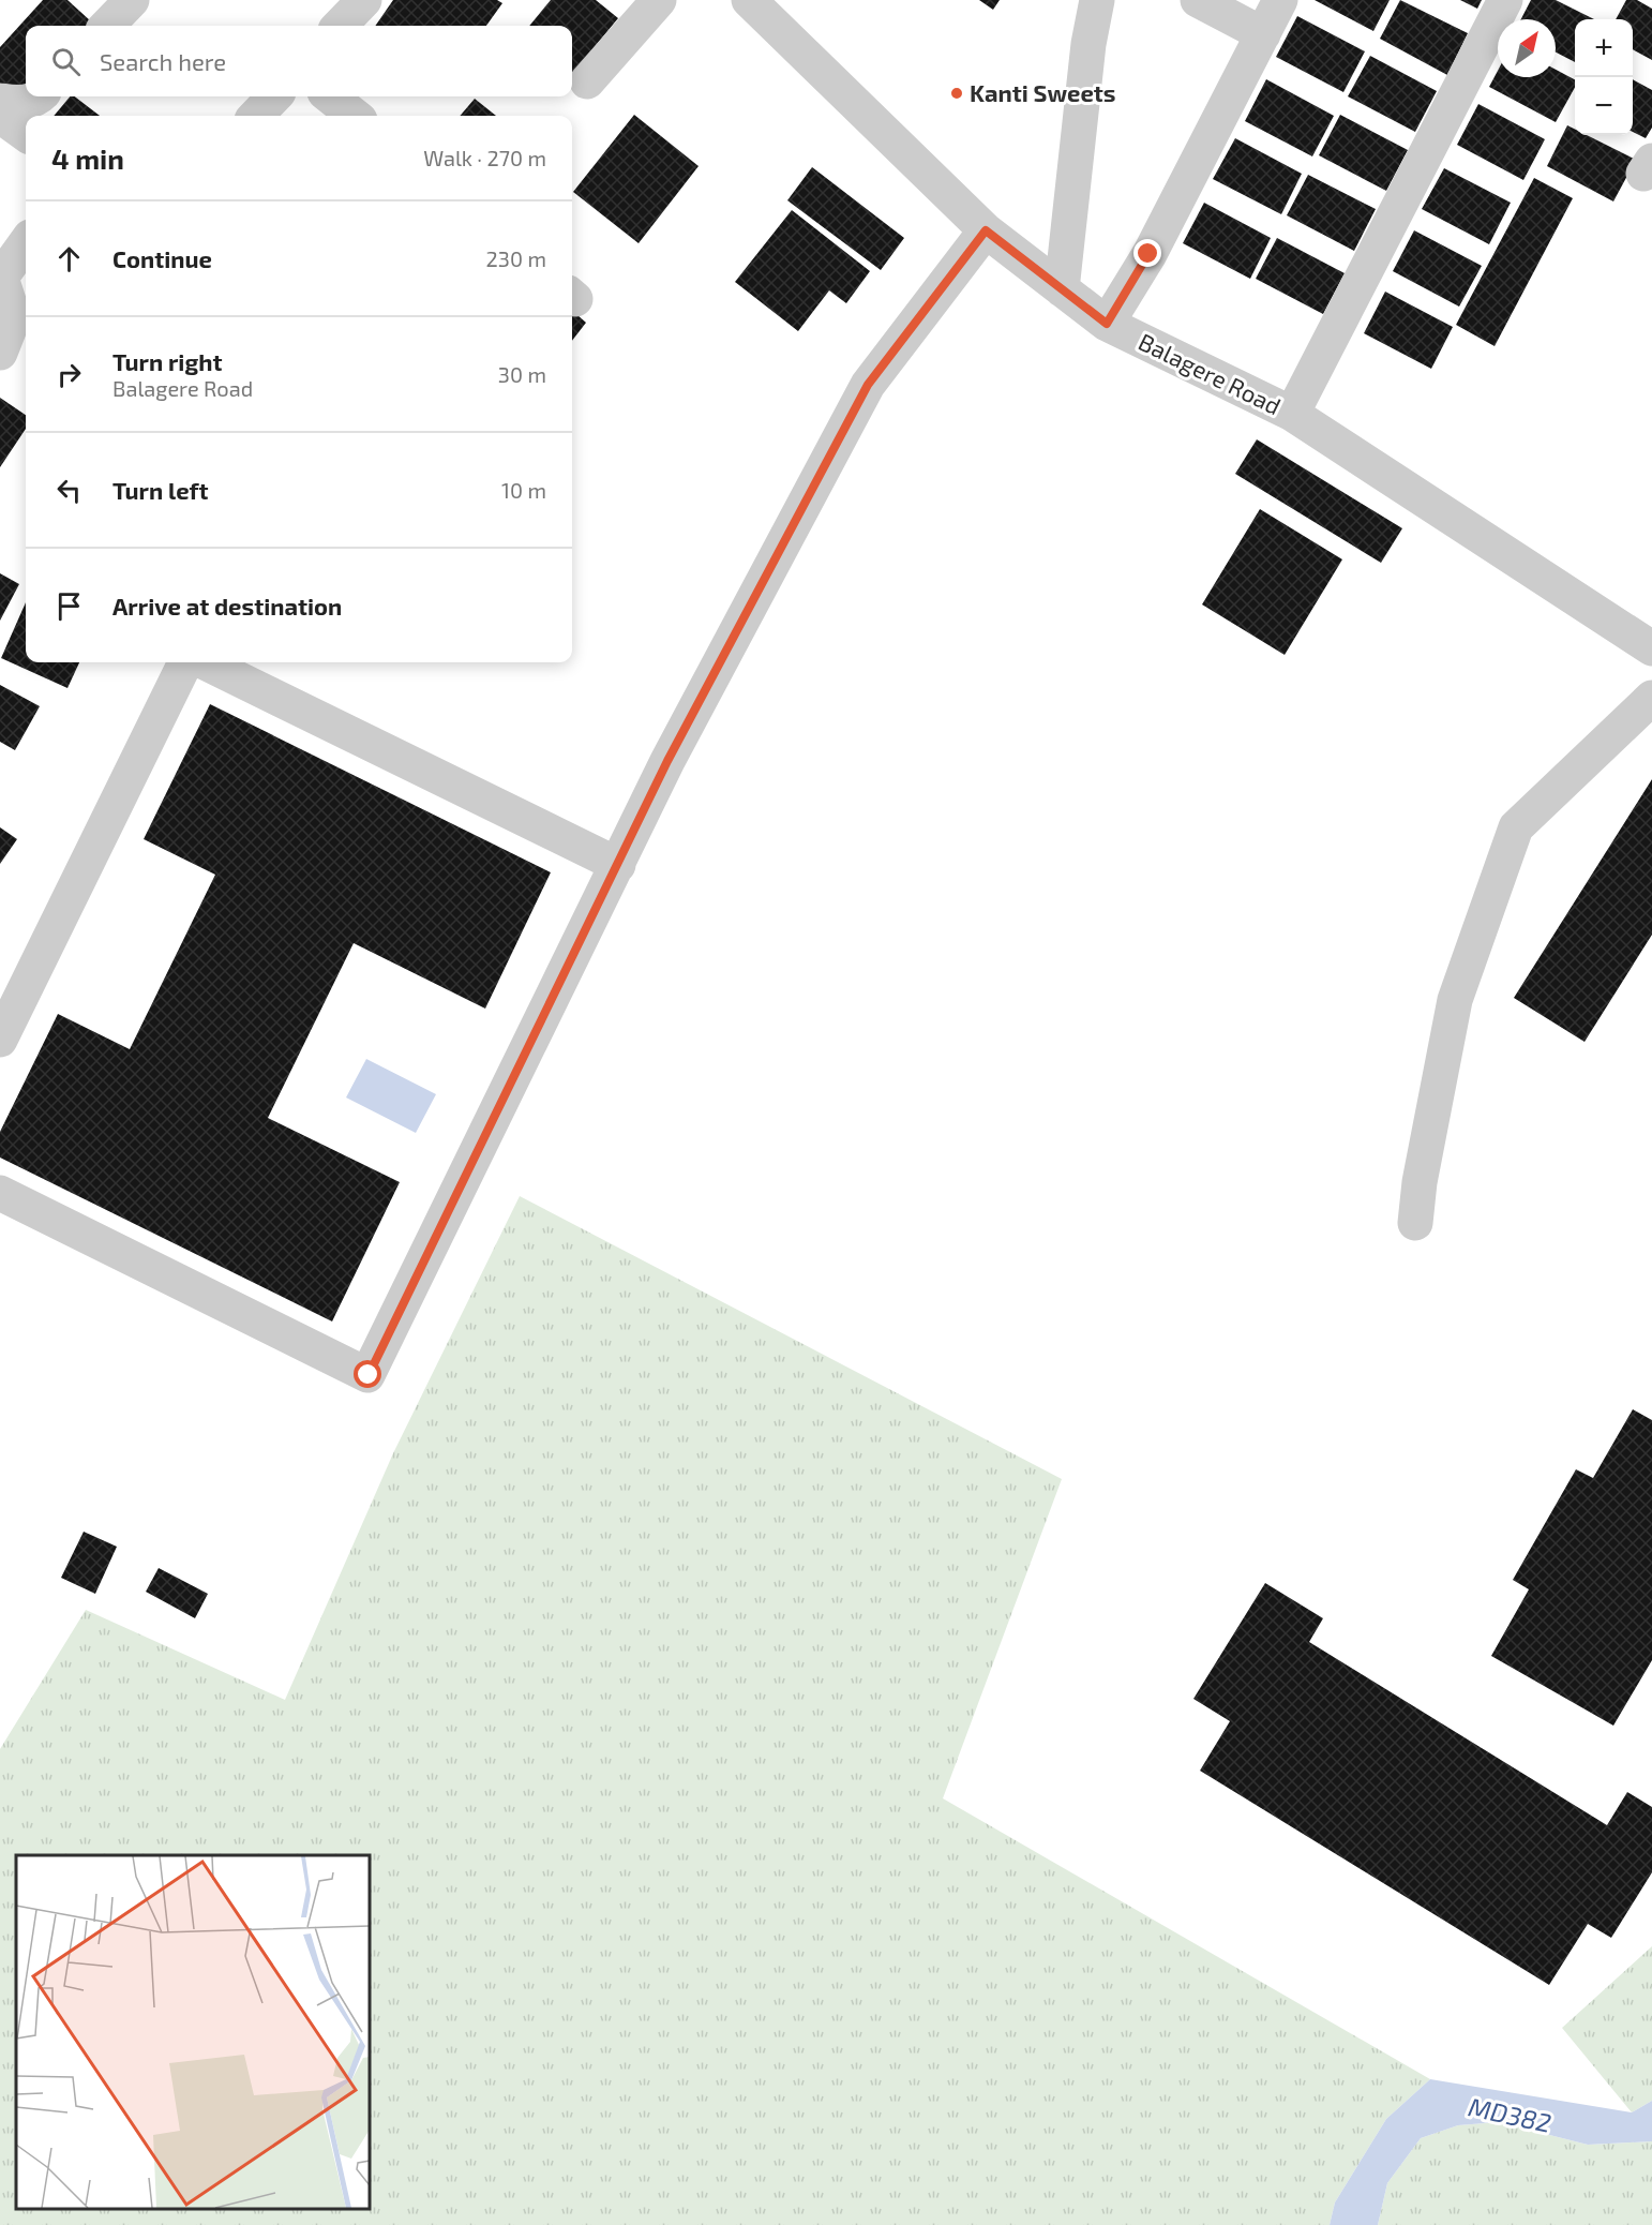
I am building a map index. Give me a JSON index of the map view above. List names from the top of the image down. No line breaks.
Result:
{"streets":{"street":["Balagere Road"]},"water":["MD382"],"places":["Kanti Sweets"],"north":"top right","page":{"map_buttons":["+","−"],"search":"Search here","heading":["4 min","Walk · 270 m"],"list":[["Continue","230 m"],["Turn right","Balagere Road","30 m"],["Turn left","10 m"],"Arrive at destination"]}}
